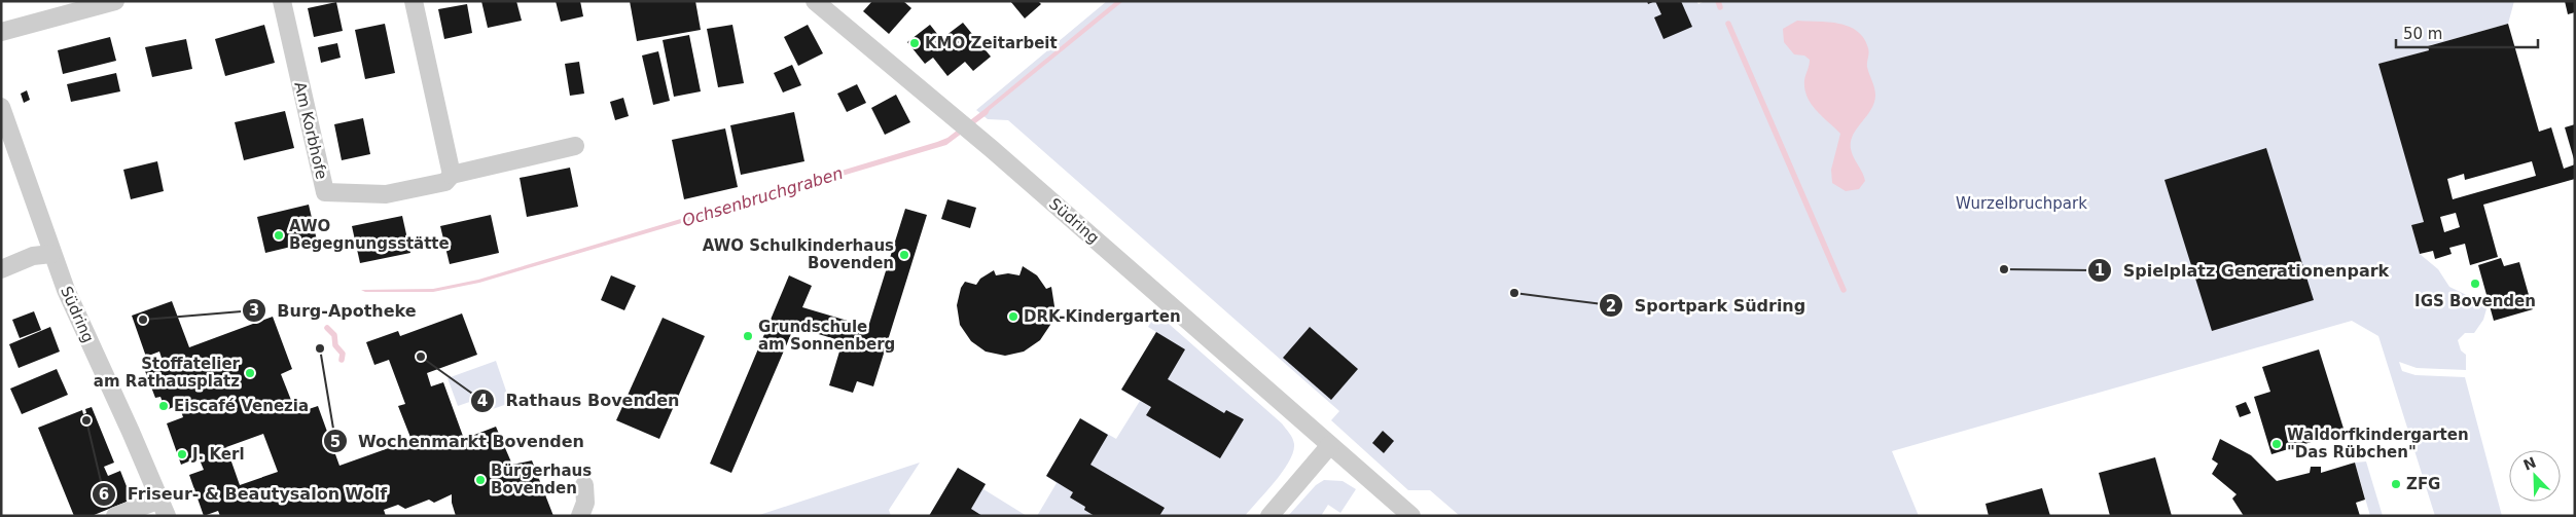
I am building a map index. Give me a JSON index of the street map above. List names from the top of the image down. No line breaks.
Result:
{"streets":{"street":["Am Korbhofe","Südring"]},"water":["Ochsenbruchgraben"],"parks":["Wurzelbruchpark"],"places":["KMO Zeitarbeit","AWO Begegnungsstätte","AWO Schulkinderhaus Bovenden","Spielplatz Generationenpark","IGS Bovenden","Sportpark Südring","DRK-Kindergarten","Burg-Apotheke","Grundschule am Sonnenberg","Wochenmarkt Bovenden","Rathaus Bovenden","Stoffatelier am Rathausplatz","Eiscafé Venezia","Friseur- & Beautysalon Wolf","Waldorfkindergarten \"Das Rübchen\"","J. Kerl","Bürgerhaus Bovenden","ZFG"],"scale_bar":"50 m","north":"top left"}
